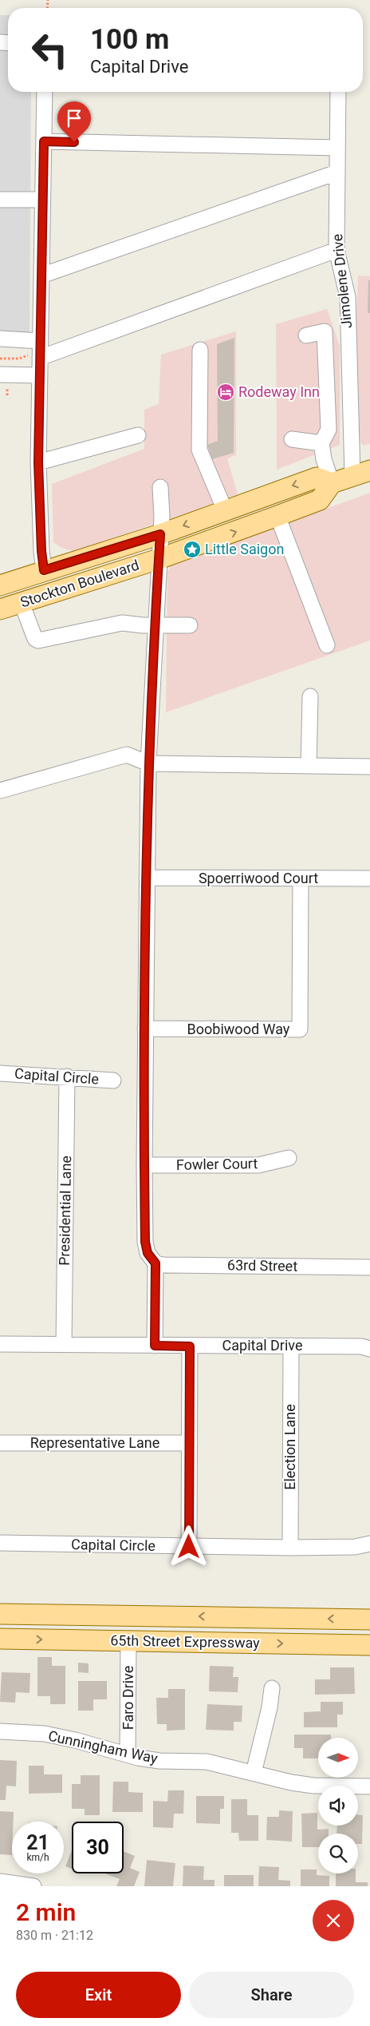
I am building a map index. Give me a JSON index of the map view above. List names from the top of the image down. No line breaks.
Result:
{"streets":{"main road":["Stockton Boulevard","65th Street Expressway"],"street":["Jimolene Drive","Spoerriwood Court","Boobiwood Way","Capital Circle","Fowler Court","Presidential Lane","63rd Street","Capital Drive","Representative Lane","Election Lane","Faro Drive","Cunningham Way"]},"crossings":[["Spoerriwood Court","Boobiwood Way"],["Capital Circle","Presidential Lane"],["Capital Circle","Election Lane"],["Presidential Lane","Capital Drive"],["Capital Drive","Election Lane"],["65th Street Expressway","Faro Drive"],["Faro Drive","Cunningham Way"]],"places":{"hotel":["Rodeway Inn"],"place":["Little Saigon"]},"north":"right","page":{"turn":["100 m","Capital Drive"],"speed":"21 km/h","limit":"30","heading":["2 min","830 m · 21:12"],"buttons":["Exit","Share"]}}
